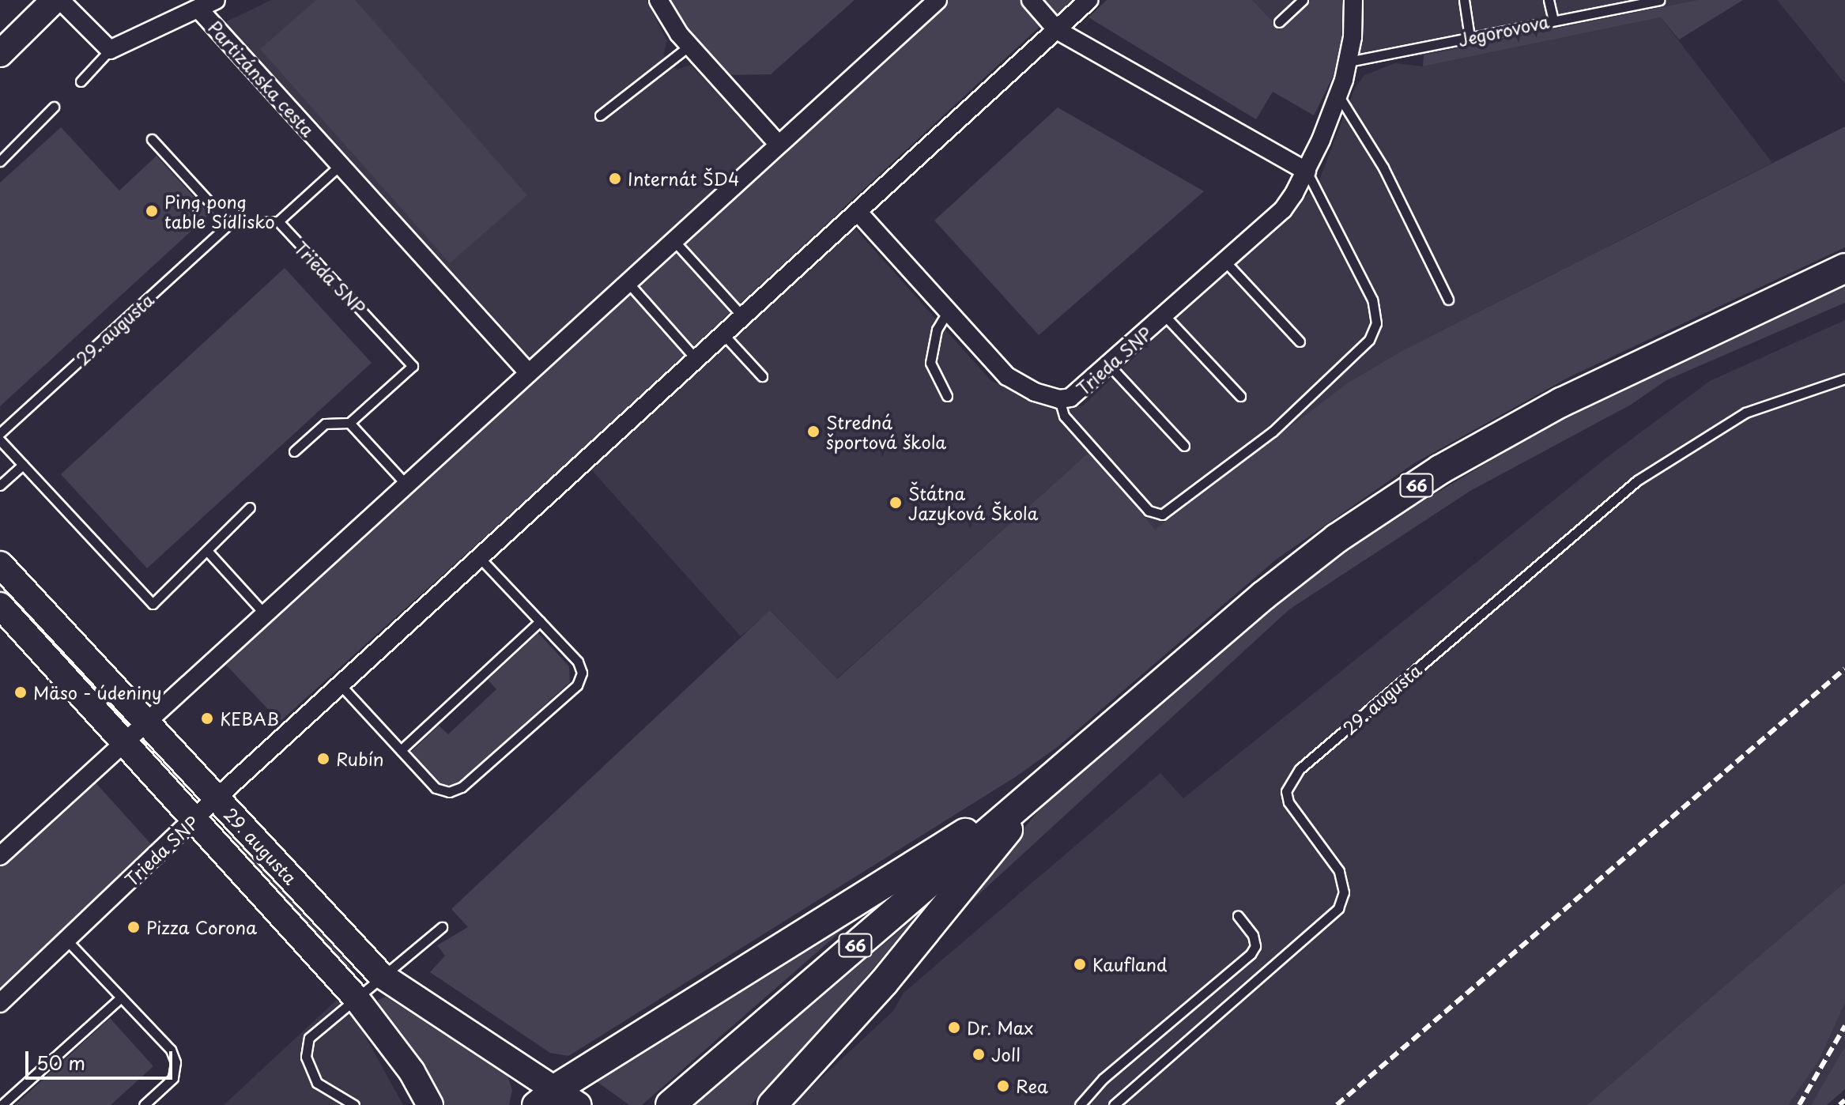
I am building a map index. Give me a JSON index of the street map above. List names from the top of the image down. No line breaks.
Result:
{"streets":{"main road":["66"],"street":["Partizánska cesta","Trieda SNP","29. augusta"],"lane":["Jegorovova"]},"crossings":[["Jegorovova","Trieda SNP"],["Trieda SNP","29. augusta"]],"places":["Internát ŠD4","Ping pong table Sídlisko","Stredná športová škola","Štátna Jazyková Škola","Mäso - údeniny","KEBAB","Rubín","Pizza Corona","Kaufland","Dr. Max","Joll","Rea"],"scale_bar":"50 m"}
